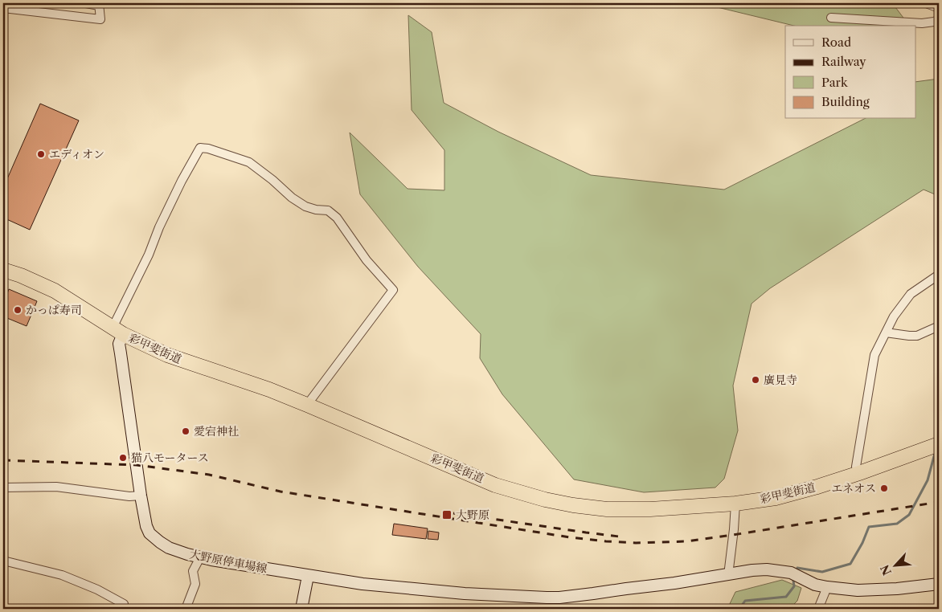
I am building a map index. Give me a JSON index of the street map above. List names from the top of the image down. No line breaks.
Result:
{"streets":{"highway":["彩甲斐街道"],"street":["大野原停車場線"]},"crossings":[["彩甲斐街道","大野原停車場線"]],"places":{"other":["エディオン","かっぱ寿司","廣見寺","愛宕神社","猫八モータース","エネオス"],"transit":["大野原"]},"legend":["Road","Railway","Park","Building"],"north":"bottom left"}
